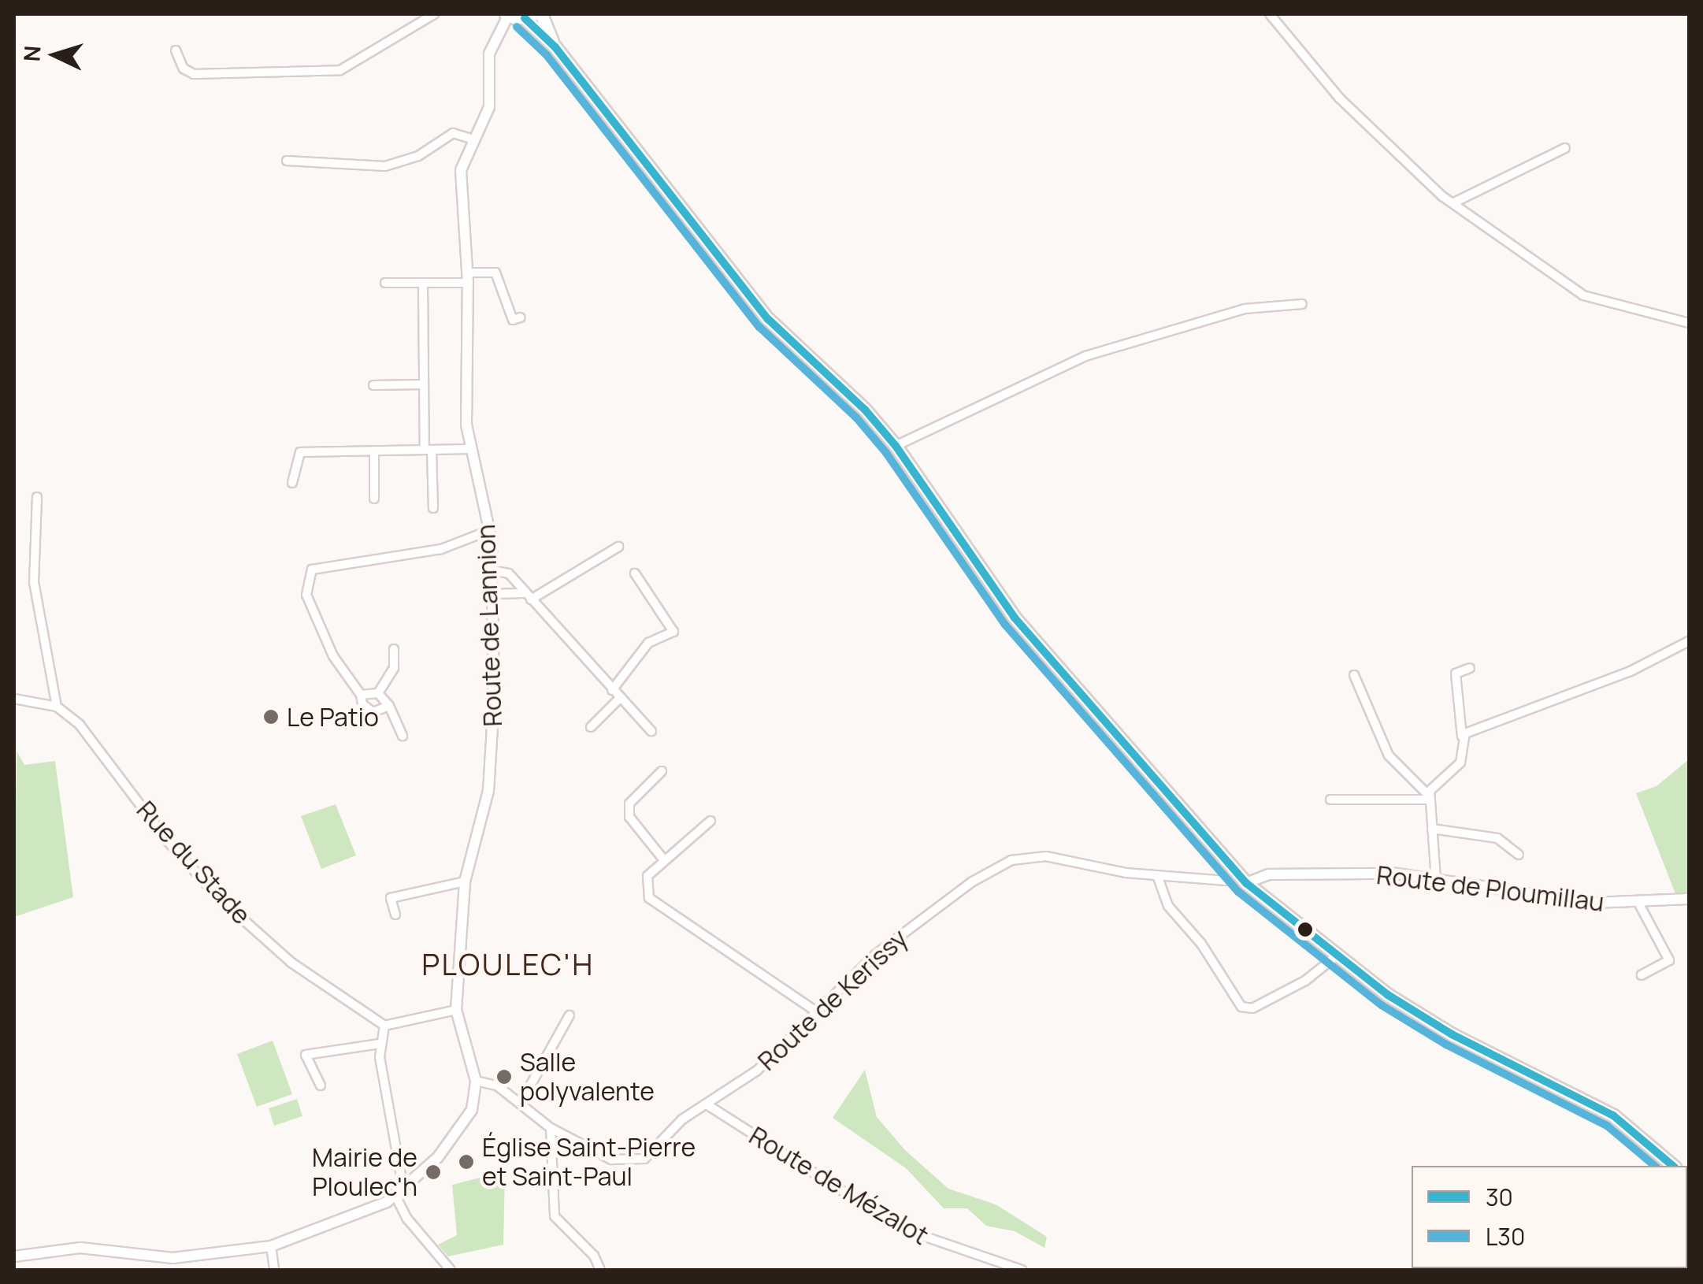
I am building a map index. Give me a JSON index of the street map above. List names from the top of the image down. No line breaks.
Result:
{"streets":{"street":["Route de Lannion","Rue du Stade","Route de Ploumillau","Route de Kerissy","Route de Mézalot"]},"crossings":[["Route de Lannion","Route de Kerissy"],["Route de Kerissy","Route de Mézalot"]],"districts":["PLOULEC'H"],"places":["Le Patio","Salle polyvalente","Église Saint-Pierre et Saint-Paul","Mairie de Ploulec'h"],"lines":["transit line 30","transit line L30"],"legend":["30","L30"],"north":"left"}
